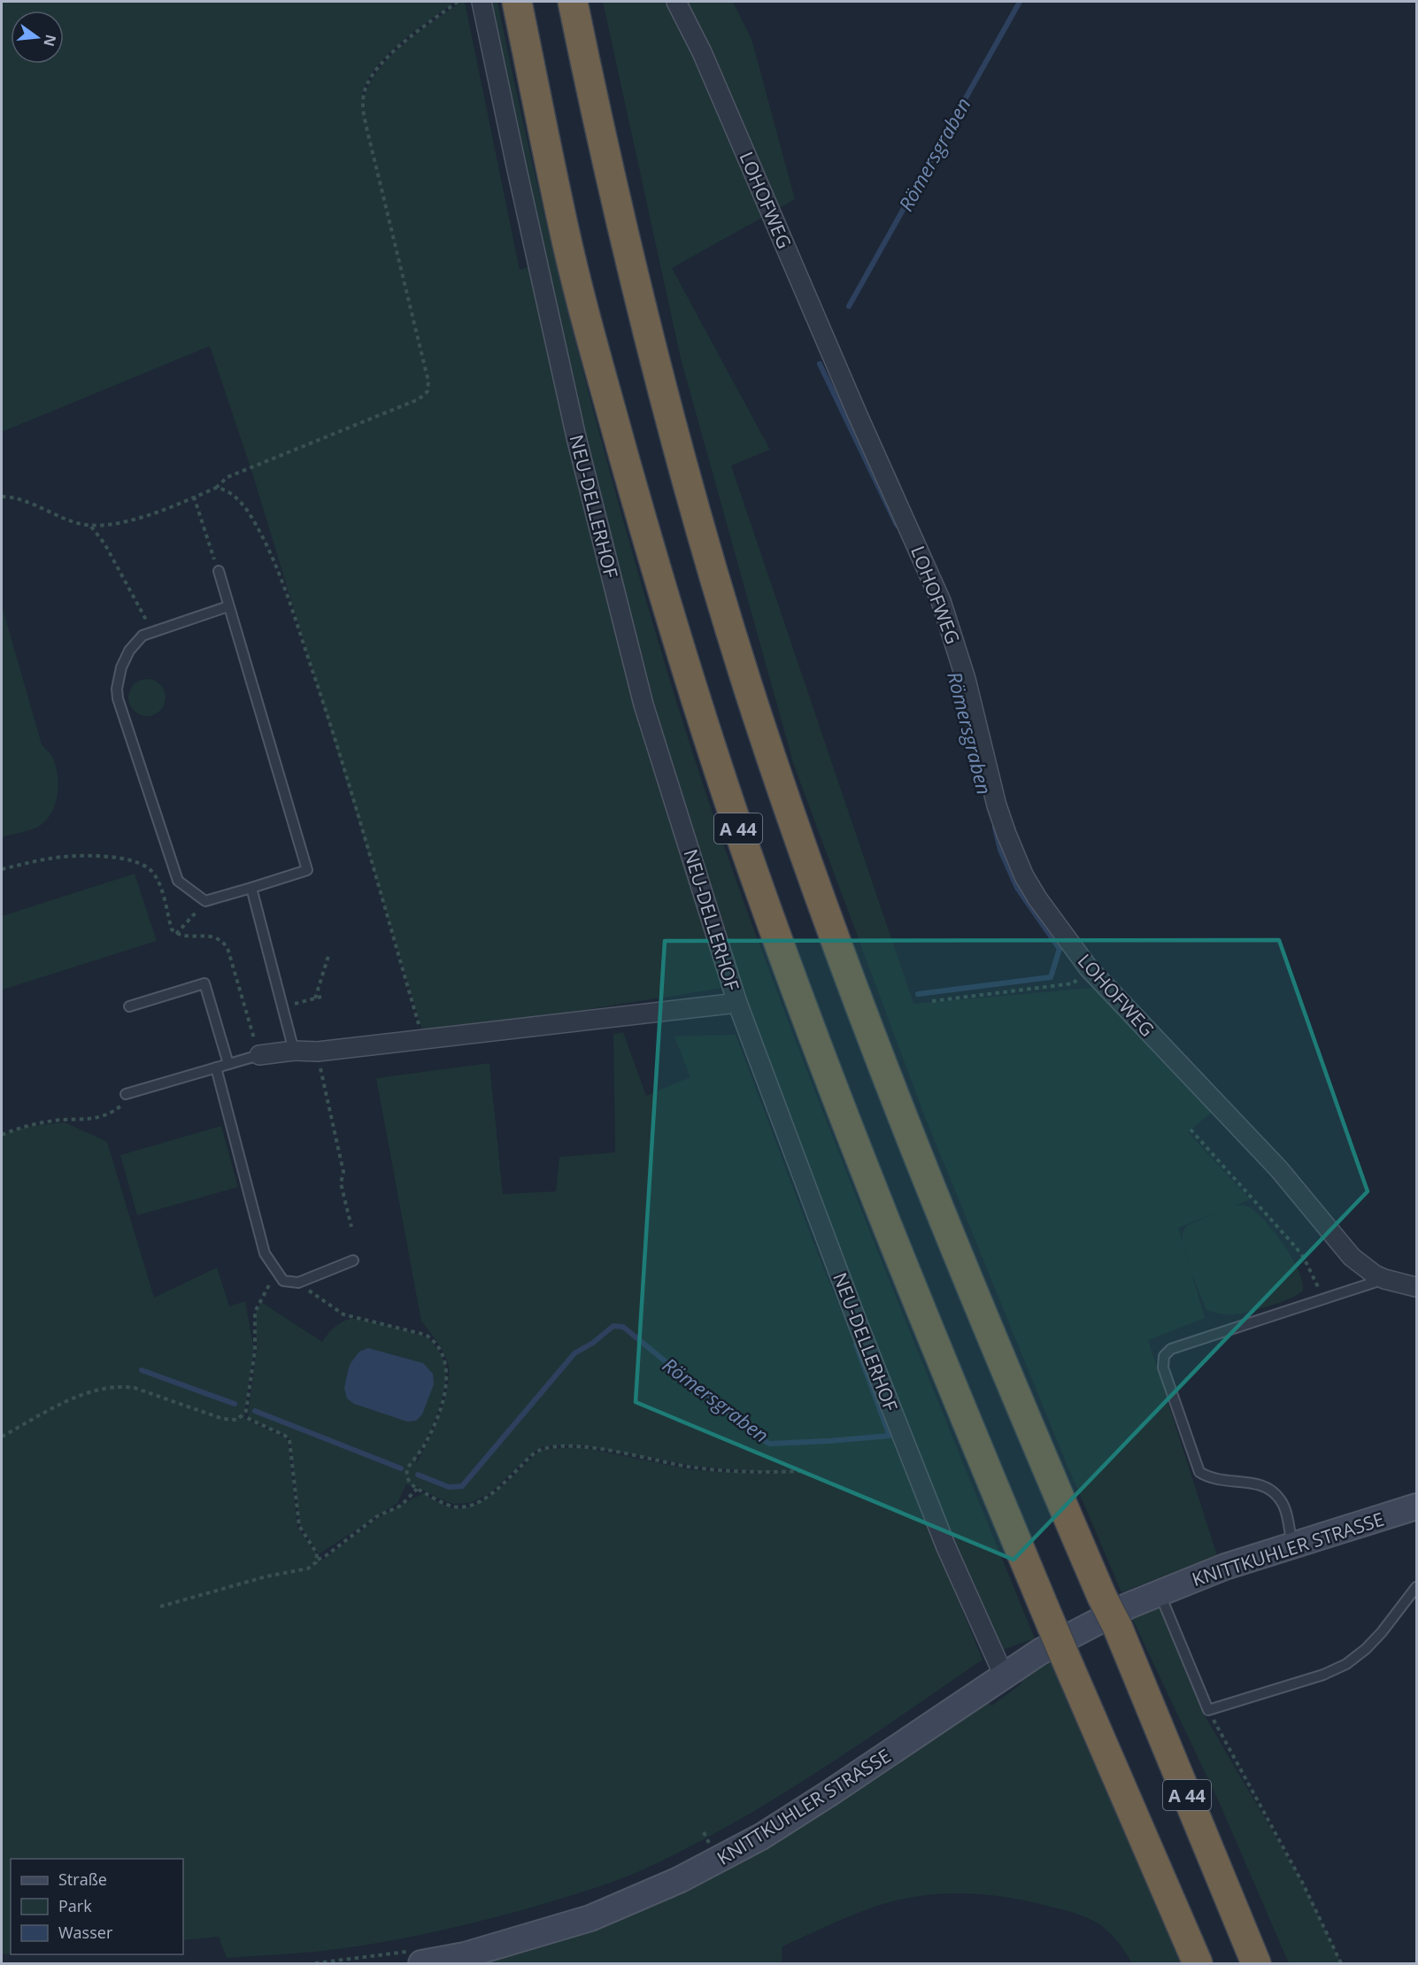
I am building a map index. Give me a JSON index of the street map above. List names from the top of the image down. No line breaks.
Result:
{"streets":{"highway":["A 44"],"street":["LOHOFWEG","NEU-DELLERHOF","KNITTKUHLER STRASSE"]},"crossings":[["NEU-DELLERHOF","KNITTKUHLER STRASSE"]],"water":["Römersgraben"],"legend":["Straße","Park","Wasser"],"north":"right"}
